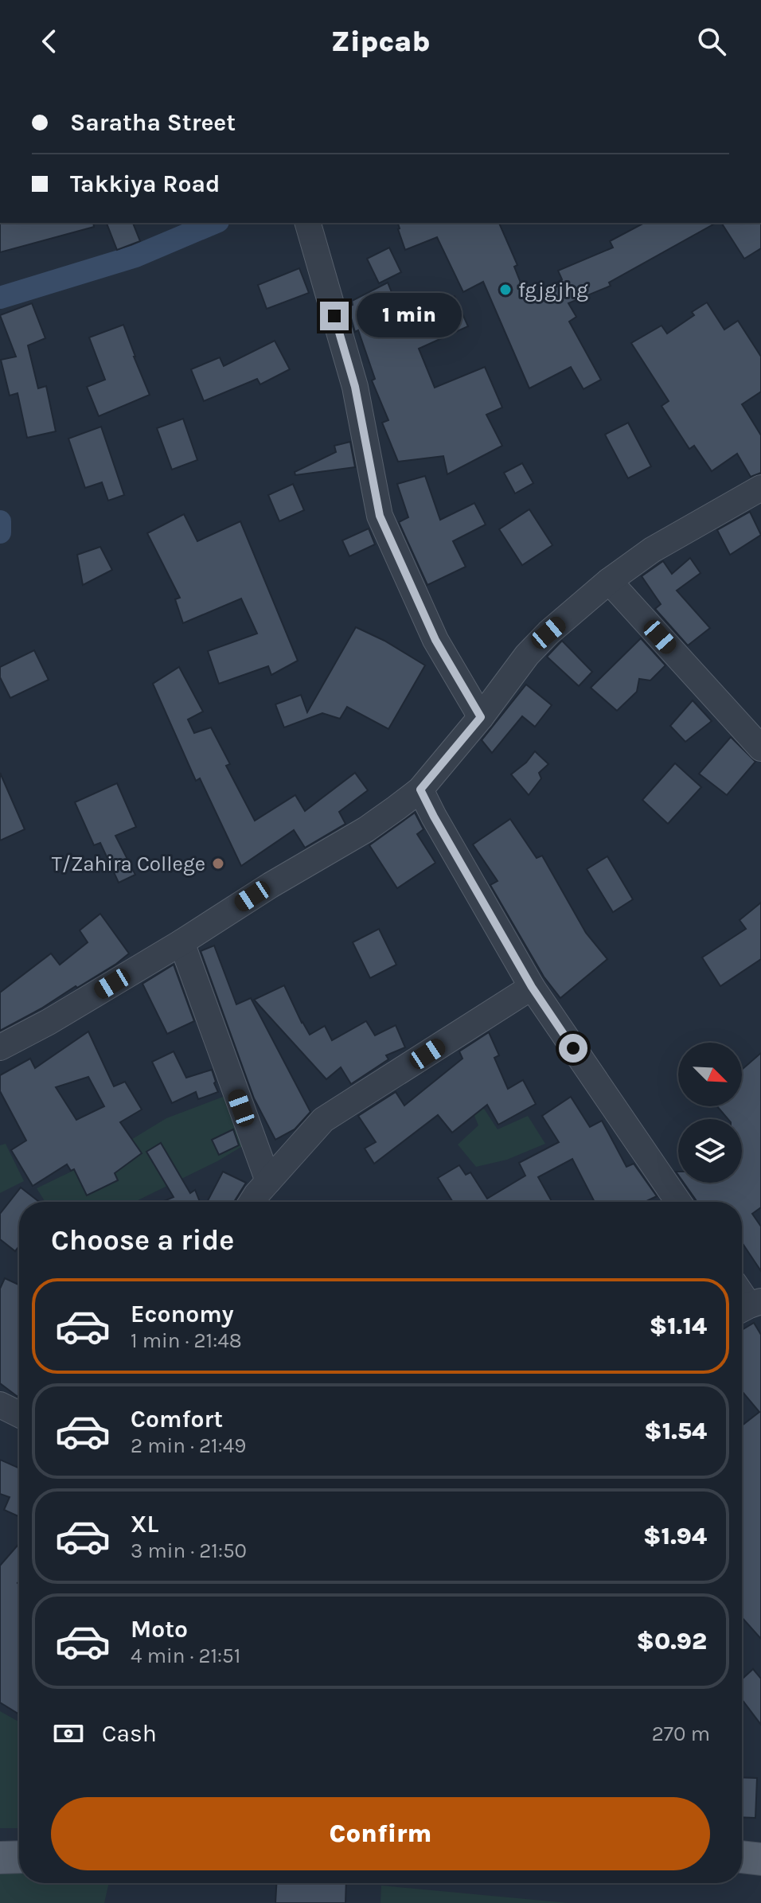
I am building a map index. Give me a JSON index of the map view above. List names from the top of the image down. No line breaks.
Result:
{"places":["fgjgjhg","T/Zahira College"],"north":"bottom right","page":{"header":"Zipcab","banner":["Saratha Street","Takkiya Road"],"bubble":"1 min","heading":"Choose a ride","list":[{"name":"Economy","note":"1 min · 21:48","value":"$1.14"},{"name":"Comfort","note":"2 min · 21:49","value":"$1.54"},{"name":"XL","note":"3 min · 21:50","value":"$1.94"},{"name":"Moto","note":"4 min · 21:51","value":"$0.92"}],"pay":["Cash","270 m"],"buttons":"Confirm"}}
